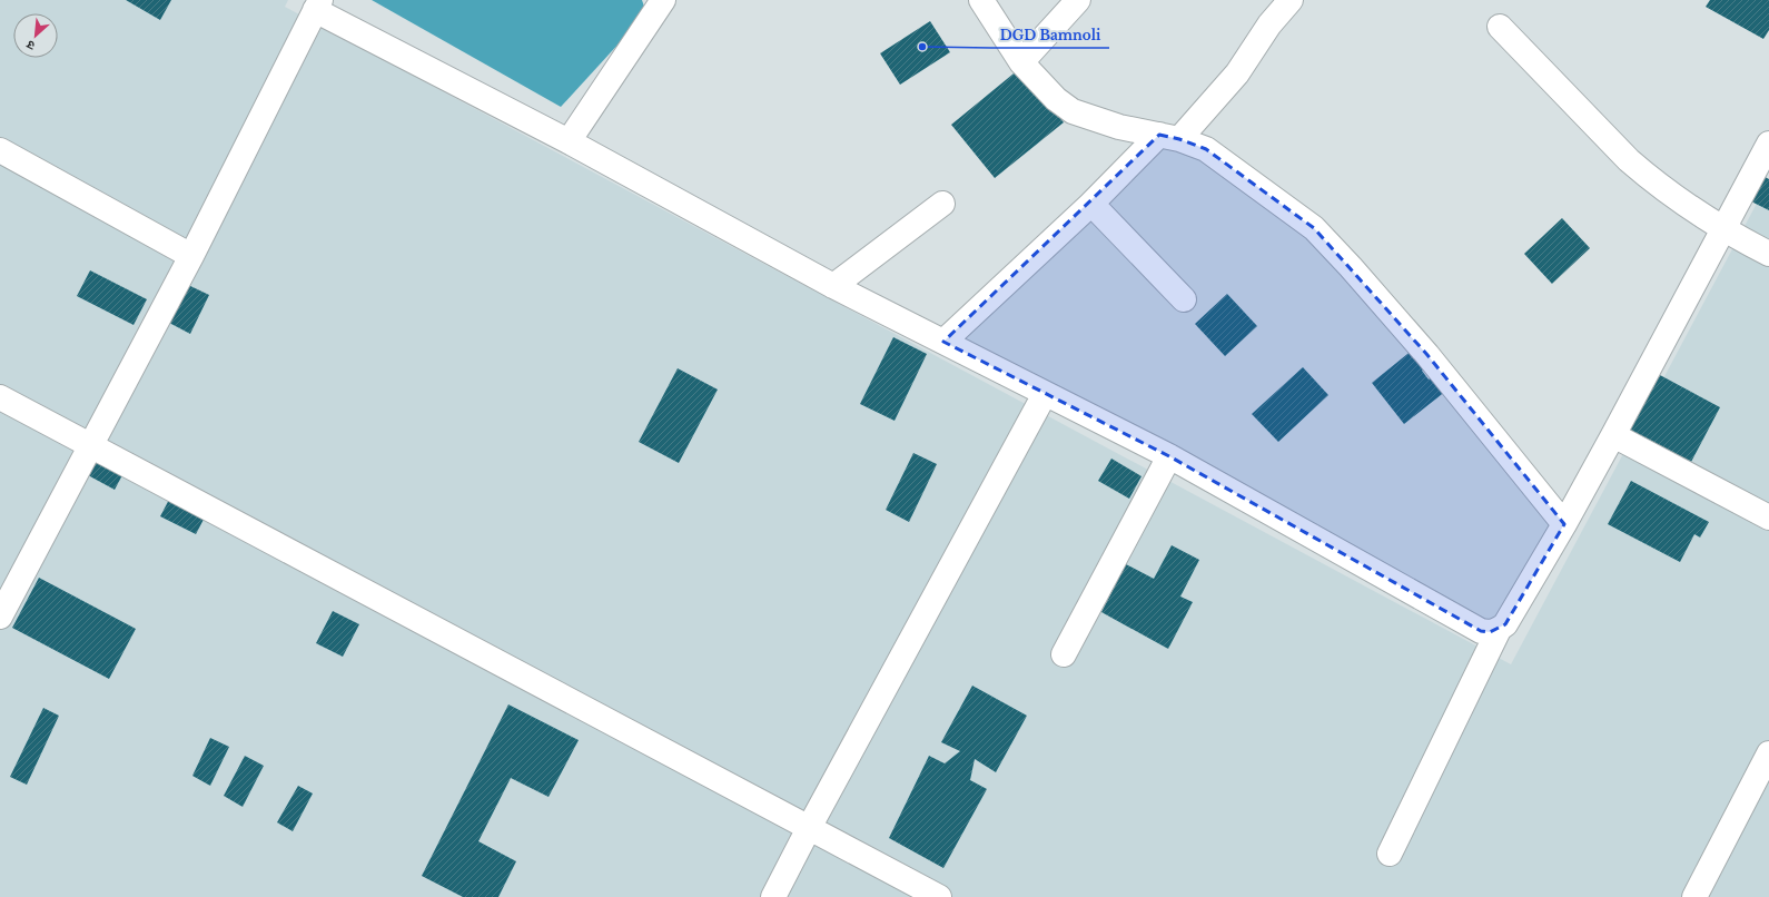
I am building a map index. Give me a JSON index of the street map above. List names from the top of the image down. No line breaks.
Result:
{"places":["DGD Bamnoli"],"north":"bottom left"}
